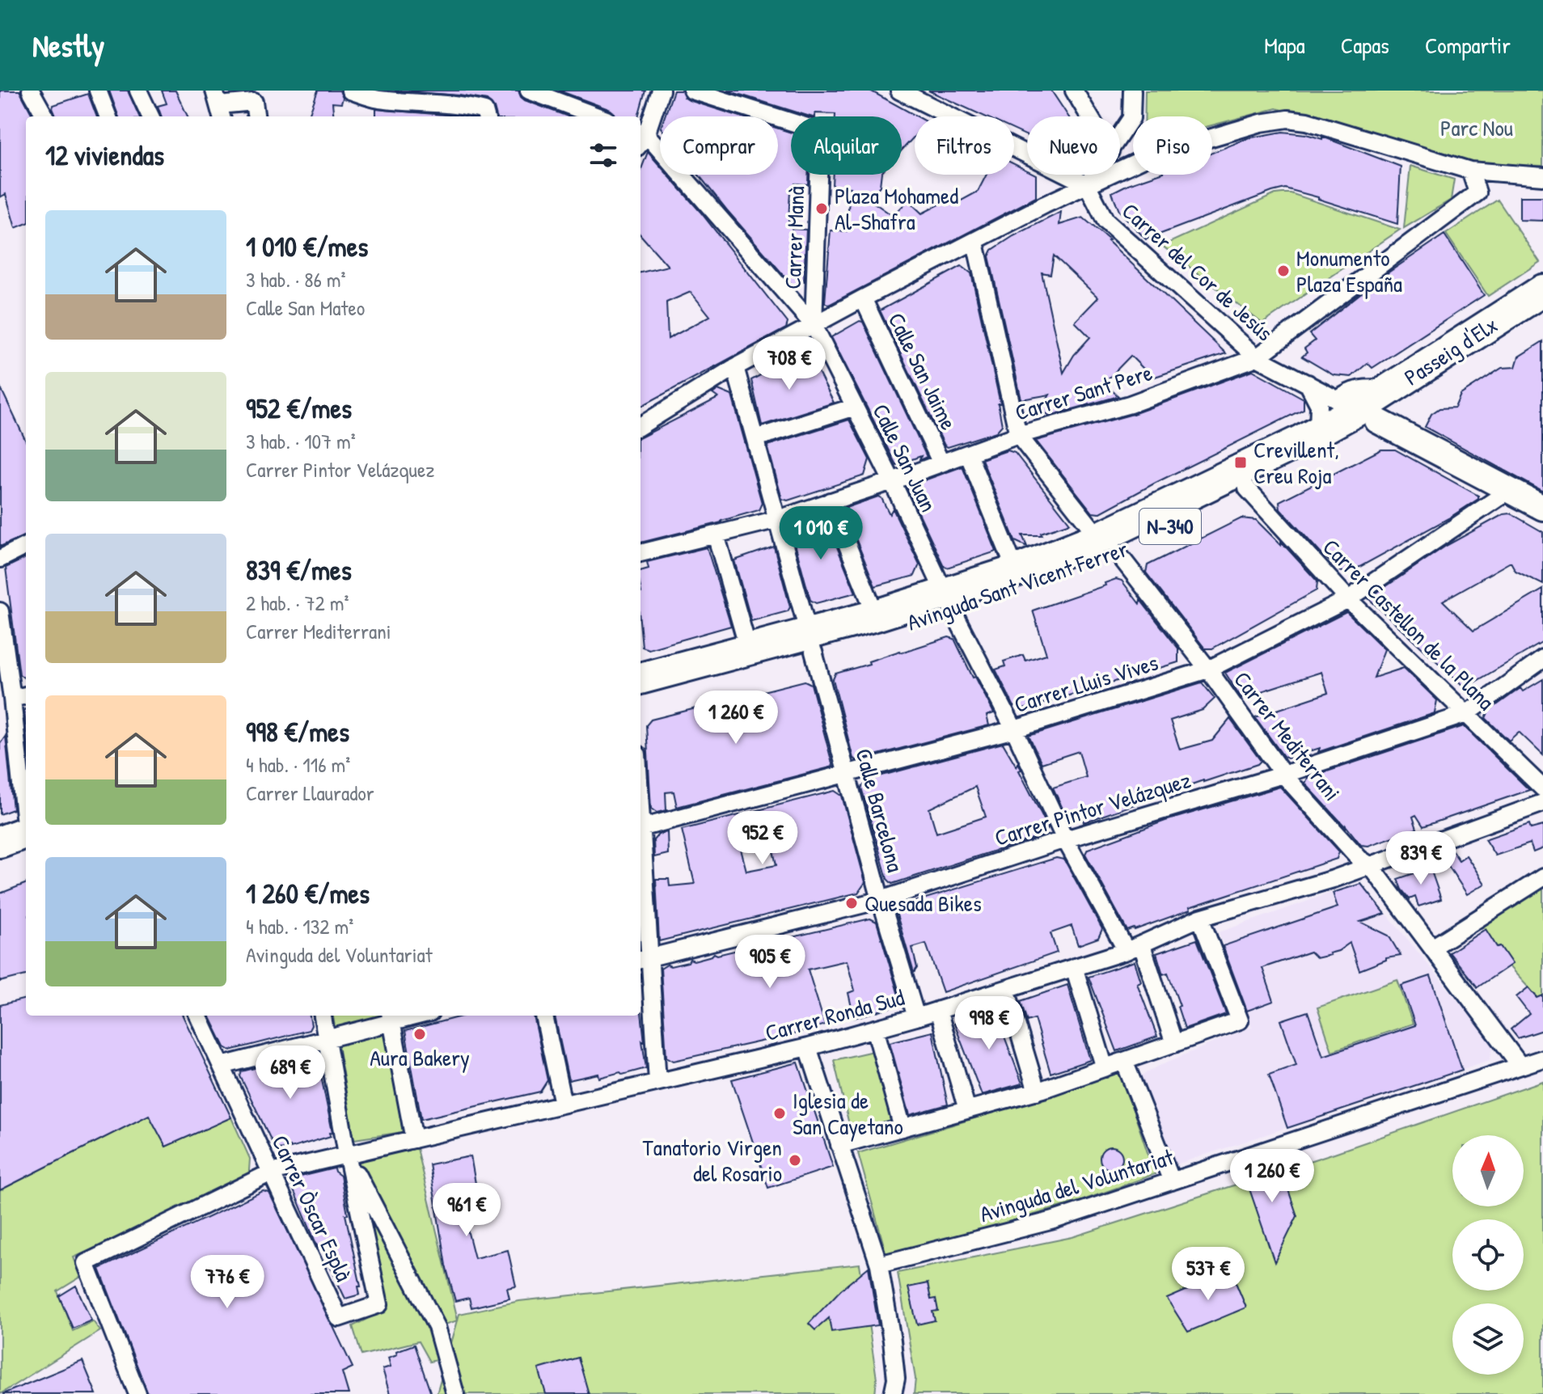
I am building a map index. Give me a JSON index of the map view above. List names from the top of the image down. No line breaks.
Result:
{"streets":{"highway":["Passeig d'Elx","N-340","Avinguda Sant Vicent Ferrer"],"street":["Carrer Manà","Carrer del Cor de Jesús","Calle San Jaime","Carrer Sant Pere","Calle San Juan","Carrer Castellon de la Plana","Carrer Lluis Vives","Carrer Mediterrani","Carrer Pintor Velázquez","Calle Barcelona","Carrer Ronda Sud","Avinguda del Voluntariat","Carrer Òscar Esplà"]},"crossings":[["Carrer Manà","Calle San Juan"],["Carrer del Cor de Jesús","Passeig d'Elx"],["Carrer del Cor de Jesús","Carrer Sant Pere"],["Carrer del Cor de Jesús","Avinguda Sant Vicent Ferrer"],["Passeig d'Elx","Avinguda Sant Vicent Ferrer"],["Calle San Jaime","Carrer Sant Pere"],["Carrer Sant Pere","Calle San Juan"],["Carrer Sant Pere","Carrer Mediterrani"],["Carrer Sant Pere","Calle Barcelona"],["Calle San Juan","Avinguda Sant Vicent Ferrer"],["Calle San Juan","Carrer Lluis Vives"],["Calle San Juan","Carrer Pintor Velázquez"],["Calle San Juan","Carrer Ronda Sud"],["Avinguda Sant Vicent Ferrer","Carrer Castellon de la Plana"],["Avinguda Sant Vicent Ferrer","Carrer Mediterrani"],["Avinguda Sant Vicent Ferrer","Calle Barcelona"],["Carrer Castellon de la Plana","Carrer Lluis Vives"],["Carrer Castellon de la Plana","Carrer Pintor Velázquez"],["Carrer Lluis Vives","Carrer Mediterrani"],["Carrer Lluis Vives","Calle Barcelona"],["Carrer Mediterrani","Carrer Pintor Velázquez"],["Carrer Mediterrani","Carrer Ronda Sud"],["Carrer Mediterrani","Avinguda del Voluntariat"],["Carrer Pintor Velázquez","Calle Barcelona"],["Calle Barcelona","Carrer Ronda Sud"],["Carrer Ronda Sud","Carrer Òscar Esplà"]],"parks":["Parc Nou"],"places":{"other":["Plaza Mohamed Al-Shafra","Monumento Plaza España","Quesada Bikes","Aura Bakery","Iglesia de San Cayetano","Tanatorio Virgen del Rosario"],"transit":["Crevillent, Creu Roja"]},"north":"top","page":{"header":"Nestly","nav":["Mapa","Capas","Compartir"],"chip":["Comprar","Alquilar","Filtros","Nuevo","Piso"],"heading":"12 viviendas","list":[{"name":"1 010 €/mes","note":"3 hab. · 86 m² · Calle San Mateo"},{"name":"952 €/mes","note":"3 hab. · 107 m² · Carrer Pintor Velázquez"},{"name":"839 €/mes","note":"2 hab. · 72 m² · Carrer Mediterrani"},{"name":"998 €/mes","note":"4 hab. · 116 m² · Carrer Llaurador"},{"name":"1 260 €/mes","note":"4 hab. · 132 m² · Avinguda del Voluntariat"}],"price":["708 €","1 010 €","1 260 €","952 €","839 €","905 €","998 €","689 €","1 260 €","961 €","537 €","776 €"]}}
